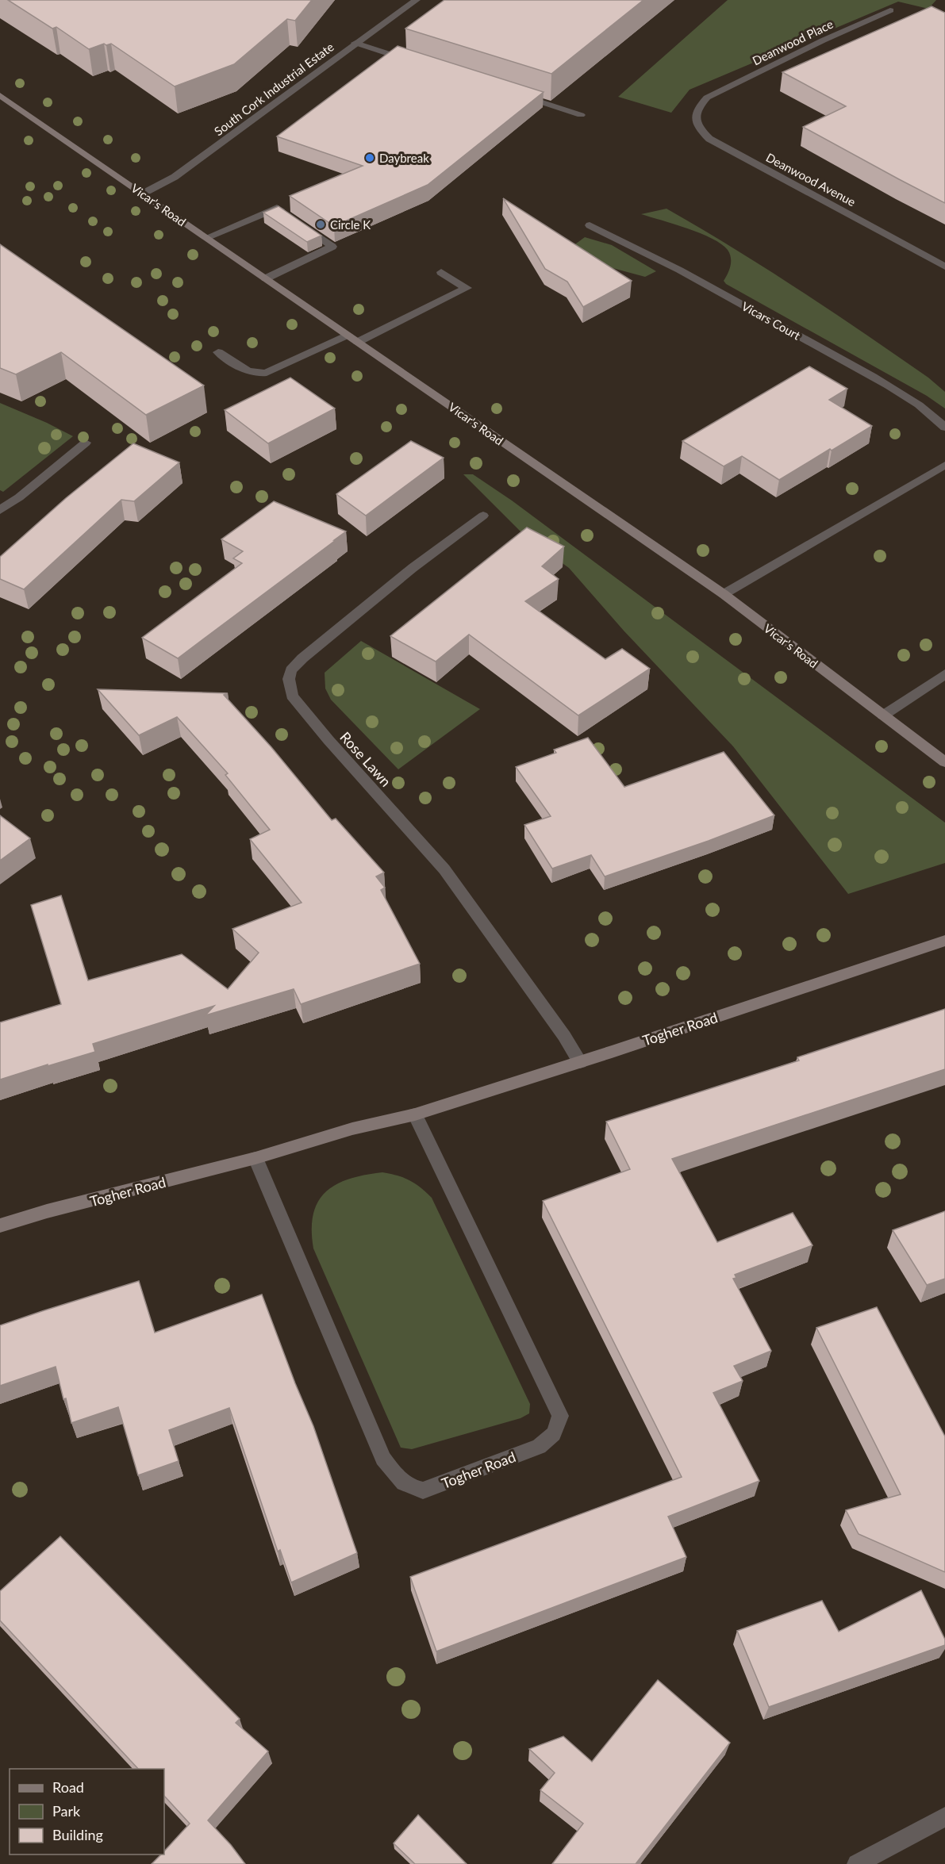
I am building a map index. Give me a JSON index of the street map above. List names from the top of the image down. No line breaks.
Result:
{"streets":{"street":["Deanwood Place","South Cork Industrial Estate","Deanwood Avenue","Vicar's Road","Vicars Court","Rose Lawn","Togher Road"]},"crossings":[["Deanwood Place","Deanwood Avenue"],["South Cork Industrial Estate","Vicar's Road"],["Rose Lawn","Togher Road"]],"places":["Daybreak","Circle K"],"legend":["Road","Park","Building"]}
